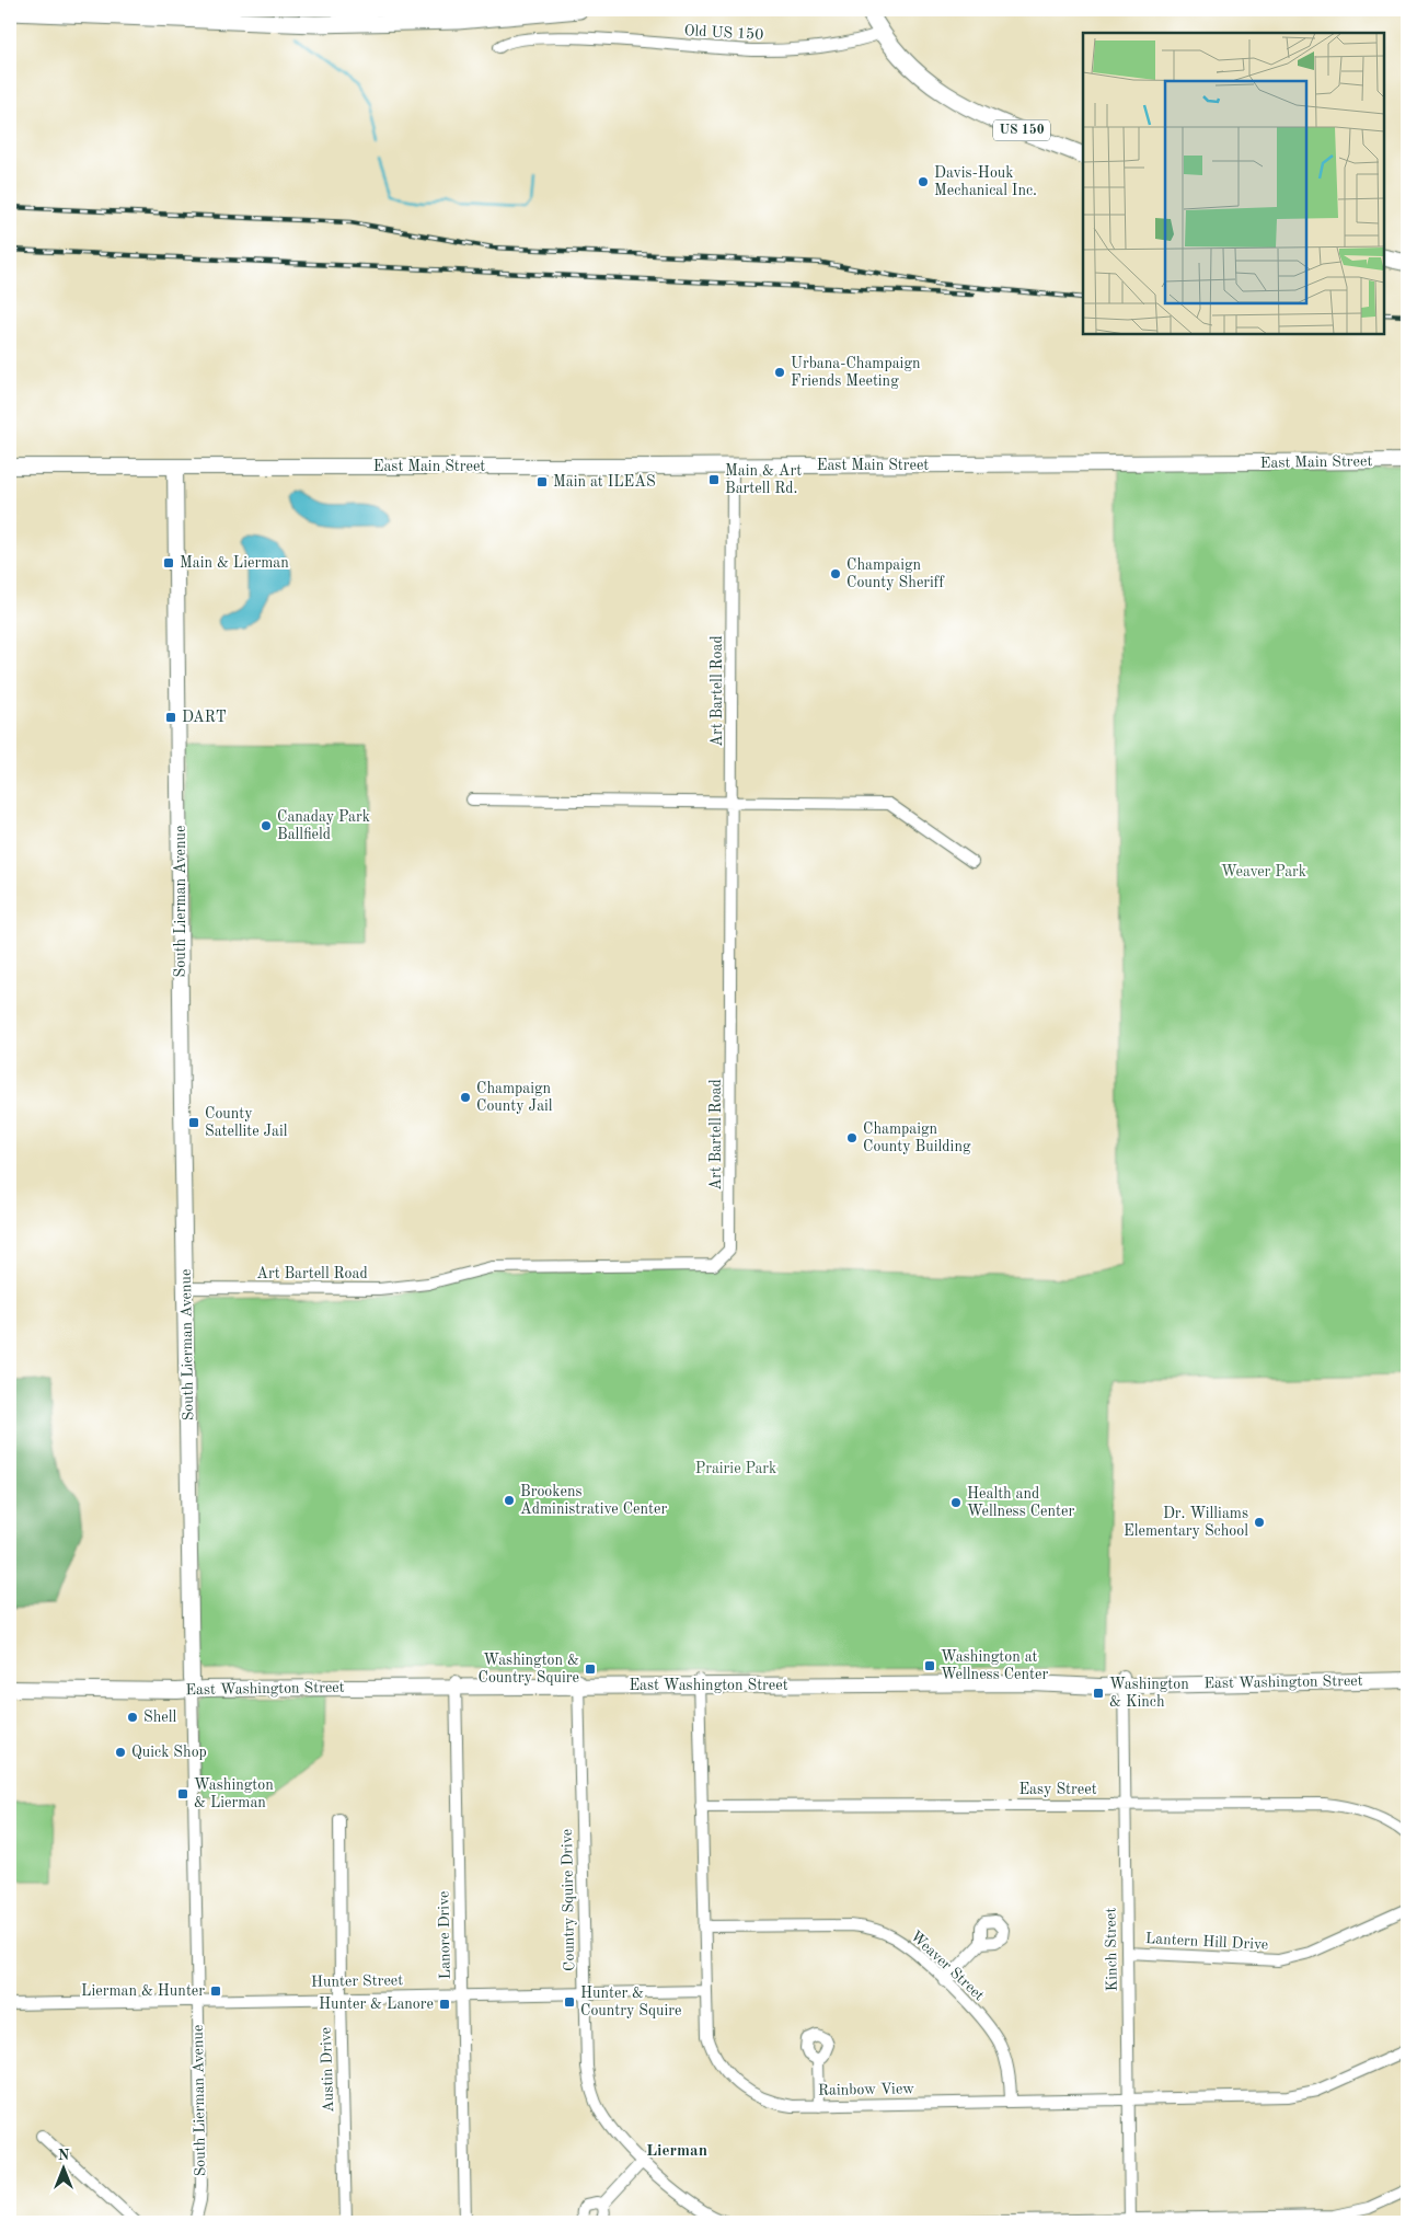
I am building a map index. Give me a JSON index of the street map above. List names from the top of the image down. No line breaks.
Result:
{"streets":{"main road":["US 150","East Main Street","South Lierman Avenue","East Washington Street"],"street":["Old US 150","Art Bartell Road","Easy Street","Country Squire Drive","Lanore Drive","Lantern Hill Drive","Kinch Street","Weaver Street","Hunter Street","Austin Drive","Rainbow View"]},"crossings":[["Old US 150","US 150"],["East Main Street","Art Bartell Road"],["East Main Street","South Lierman Avenue"],["Art Bartell Road","South Lierman Avenue"],["South Lierman Avenue","East Washington Street"],["South Lierman Avenue","Hunter Street"],["East Washington Street","Country Squire Drive"],["East Washington Street","Lanore Drive"],["East Washington Street","Kinch Street"],["East Washington Street","Rainbow View"],["Easy Street","Kinch Street"],["Easy Street","Rainbow View"],["Country Squire Drive","Hunter Street"],["Lanore Drive","Hunter Street"],["Lantern Hill Drive","Kinch Street"],["Kinch Street","Rainbow View"],["Weaver Street","Rainbow View"],["Hunter Street","Austin Drive"],["Hunter Street","Rainbow View"]],"districts":["Lierman"],"parks":["Weaver Park","Prairie Park"],"places":{"other":["Davis-Houk Mechanical Inc.","Urbana-Champaign Friends Meeting","Champaign County Sheriff","Canaday Park Ballfield","Champaign County Jail","Champaign County Building","Brookens Administrative Center","Health and Wellness Center","Dr. Williams Elementary School","Shell","Quick Shop"],"transit":["Main & Art Bartell Rd.","Main at ILEAS","Main & Lierman","DART","County Satellite Jail","Washington at Wellness Center","Washington & Country Squire","Washington & Kinch","Washington & Lierman","Lierman & Hunter","Hunter & Country Squire","Hunter & Lanore"]},"north":"top"}
